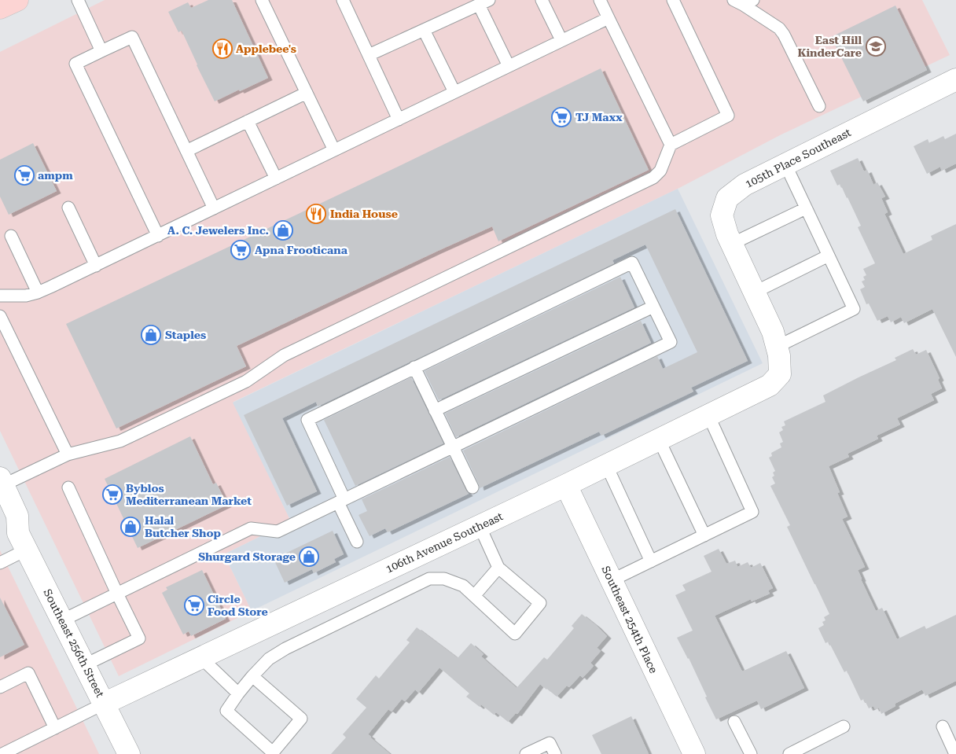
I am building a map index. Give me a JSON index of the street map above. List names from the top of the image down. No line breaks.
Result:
{"streets":{"street":["105th Place Southeast","106th Avenue Southeast","Southeast 254th Place","Southeast 256th Street"]},"crossings":[["105th Place Southeast","106th Avenue Southeast"],["106th Avenue Southeast","Southeast 254th Place"],["106th Avenue Southeast","Southeast 256th Street"]],"places":{"school or university":["East Hill KinderCare"],"restaurant":["Applebee's","India House"],"supermarket":["TJ Maxx","ampm","Apna Frooticana","Byblos Mediterranean Market","Circle Food Store"],"shop":["A. C. Jewelers Inc.","Staples","Halal Butcher Shop","Shurgard Storage"]}}
